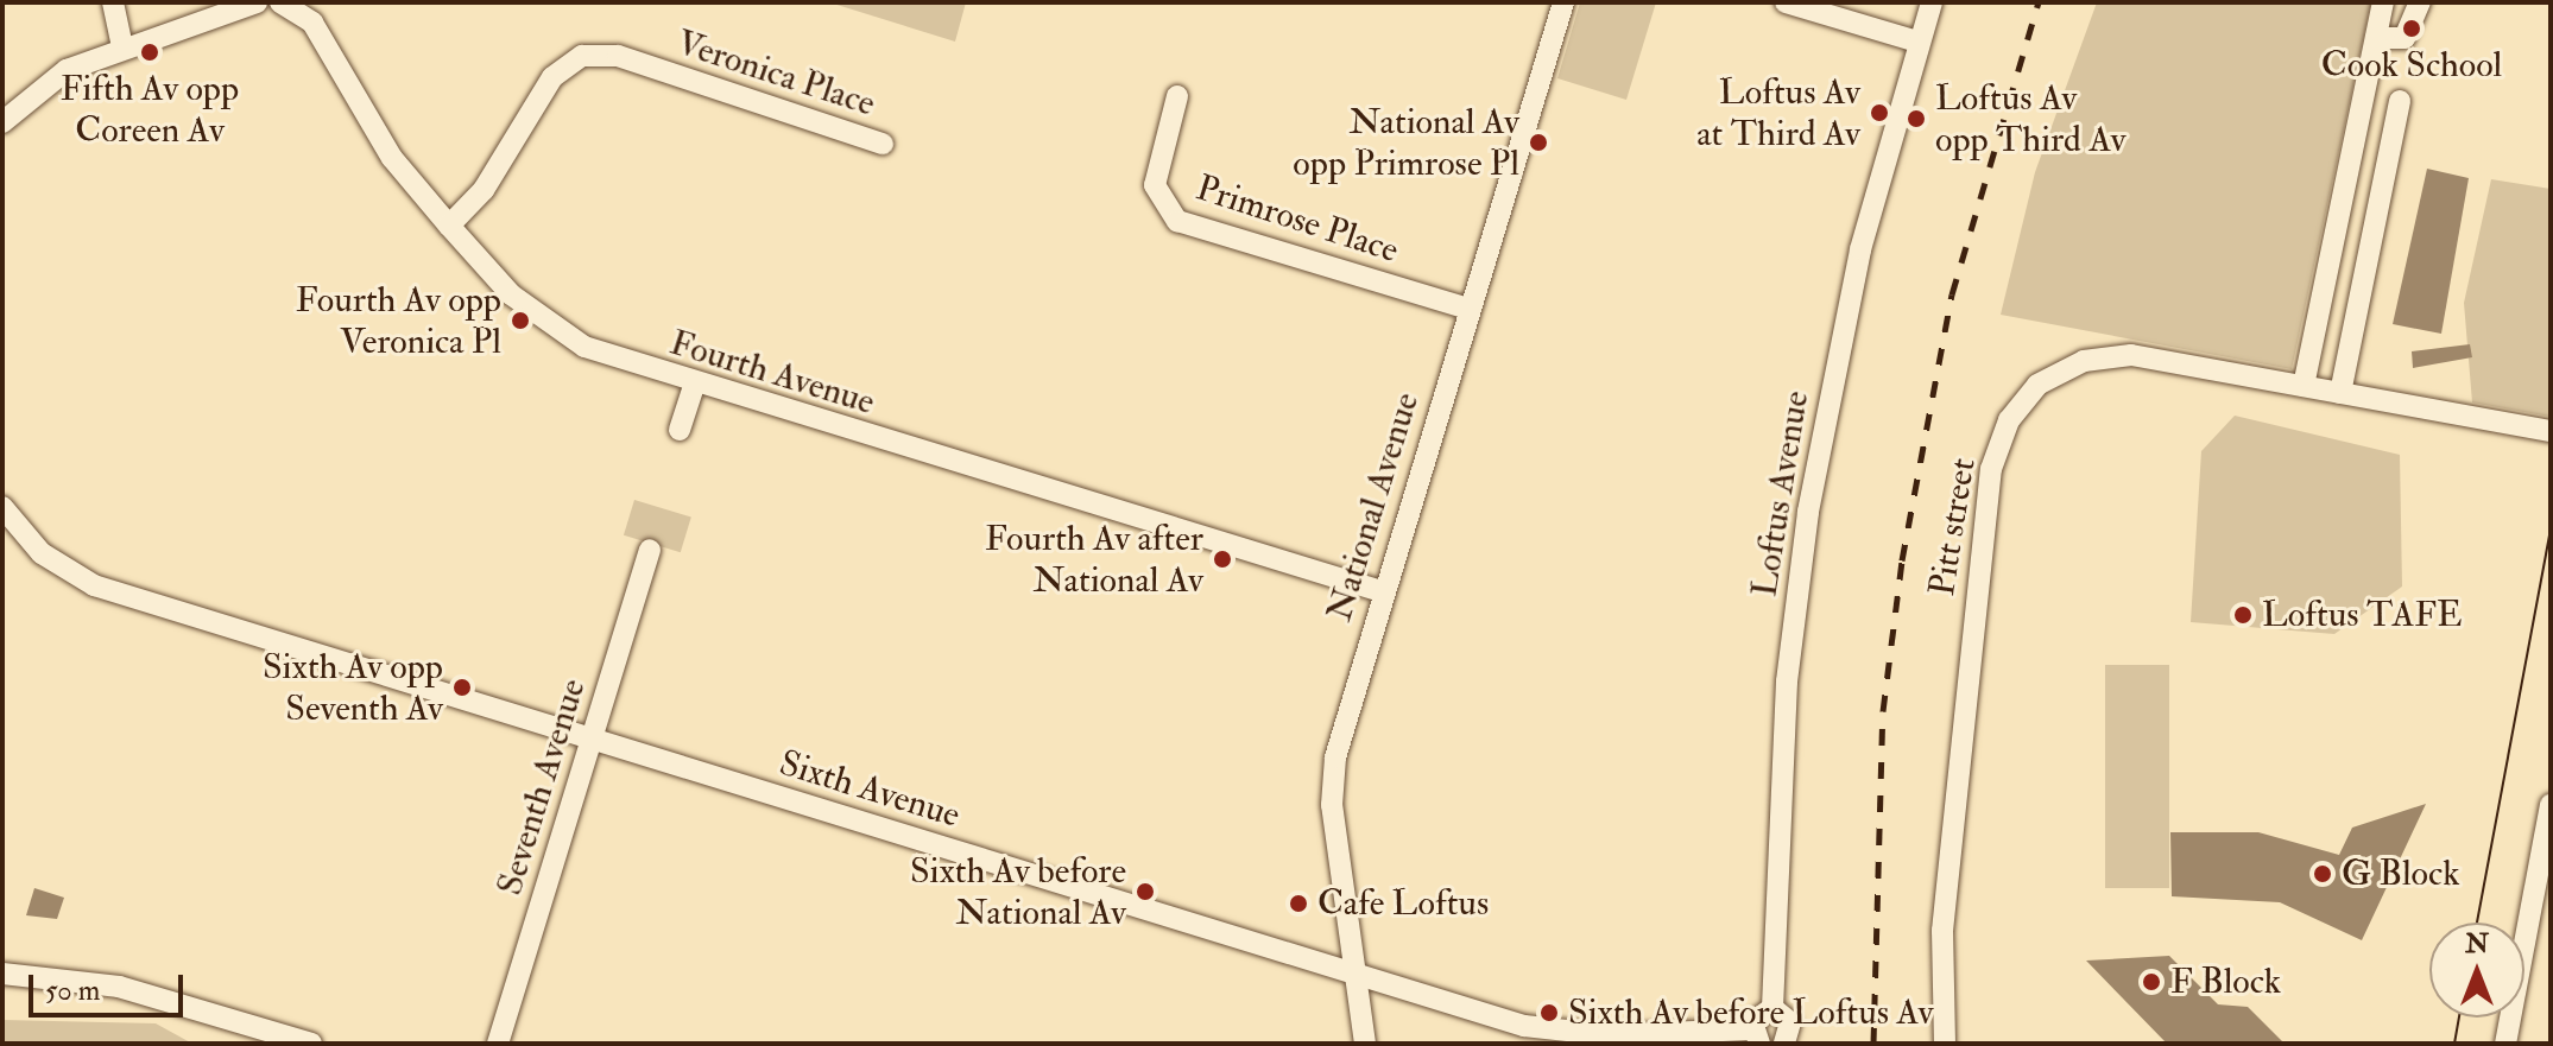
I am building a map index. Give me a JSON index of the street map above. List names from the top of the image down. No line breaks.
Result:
{"streets":{"street":["Veronica Place","Primrose Place","Fourth Avenue","Loftus Avenue","National Avenue","Pitt street","Seventh Avenue","Sixth Avenue"]},"crossings":[["Veronica Place","Fourth Avenue"],["Primrose Place","National Avenue"],["Fourth Avenue","National Avenue"],["National Avenue","Sixth Avenue"],["Seventh Avenue","Sixth Avenue"]],"places":["Cook School","Fifth Av opp Coreen Av","Loftus Av at Third Av","Loftus Av opp Third Av","National Av opp Primrose Pl","Fourth Av opp Veronica Pl","Fourth Av after National Av","Loftus TAFE","Sixth Av opp Seventh Av","G Block","Sixth Av before National Av","Cafe Loftus","F Block","Sixth Av before Loftus Av"],"scale_bar":"50 m","north":"top"}
